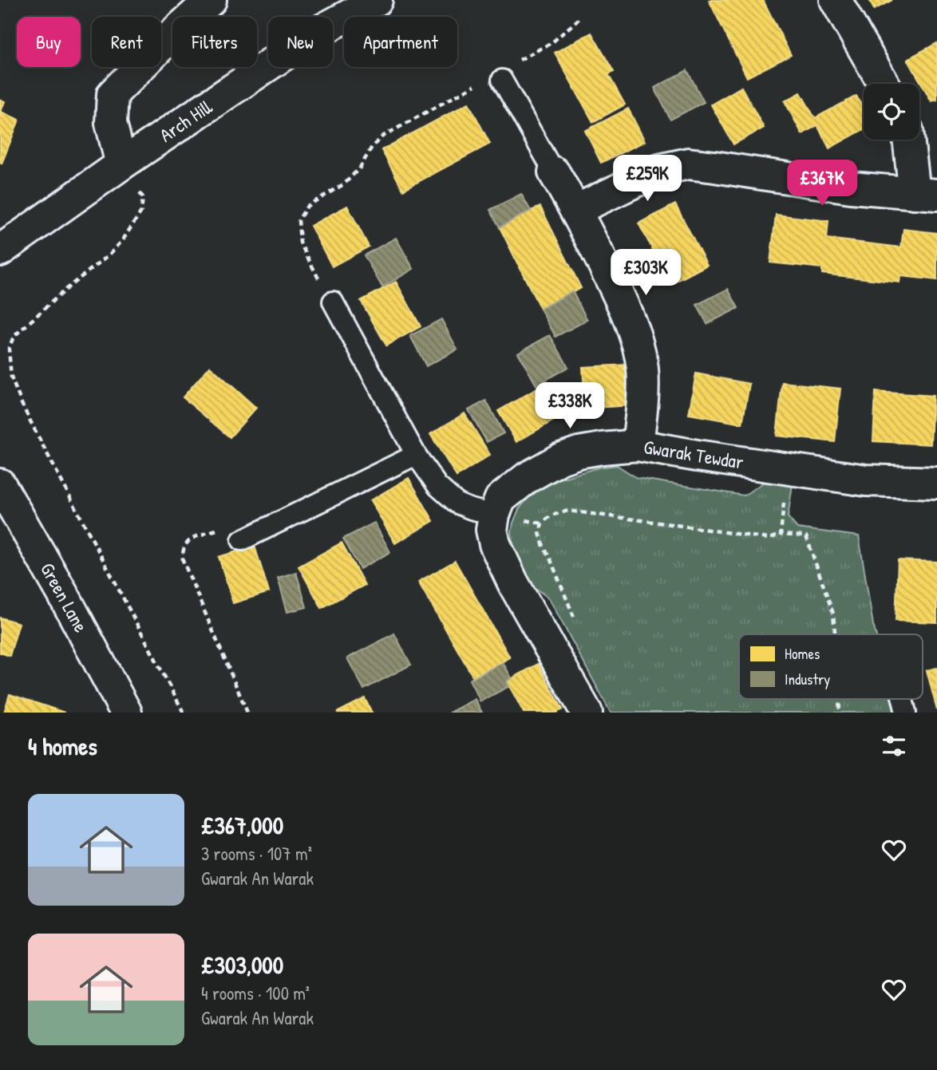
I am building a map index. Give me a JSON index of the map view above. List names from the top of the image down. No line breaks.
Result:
{"streets":{"main road":["Arch Hill","Gwarak Tewdar","Green Lane"]},"legend":["Homes","Industry"],"page":{"chip":["Buy","Rent","Filters","New","Apartment"],"price":["£259K","£367K","£303K","£338K"],"heading":"4 homes","list":[{"name":"£367,000","note":"3 rooms · 107 m² · Gwarak An Warak"},{"name":"£303,000","note":"4 rooms · 100 m² · Gwarak An Warak"}]}}
